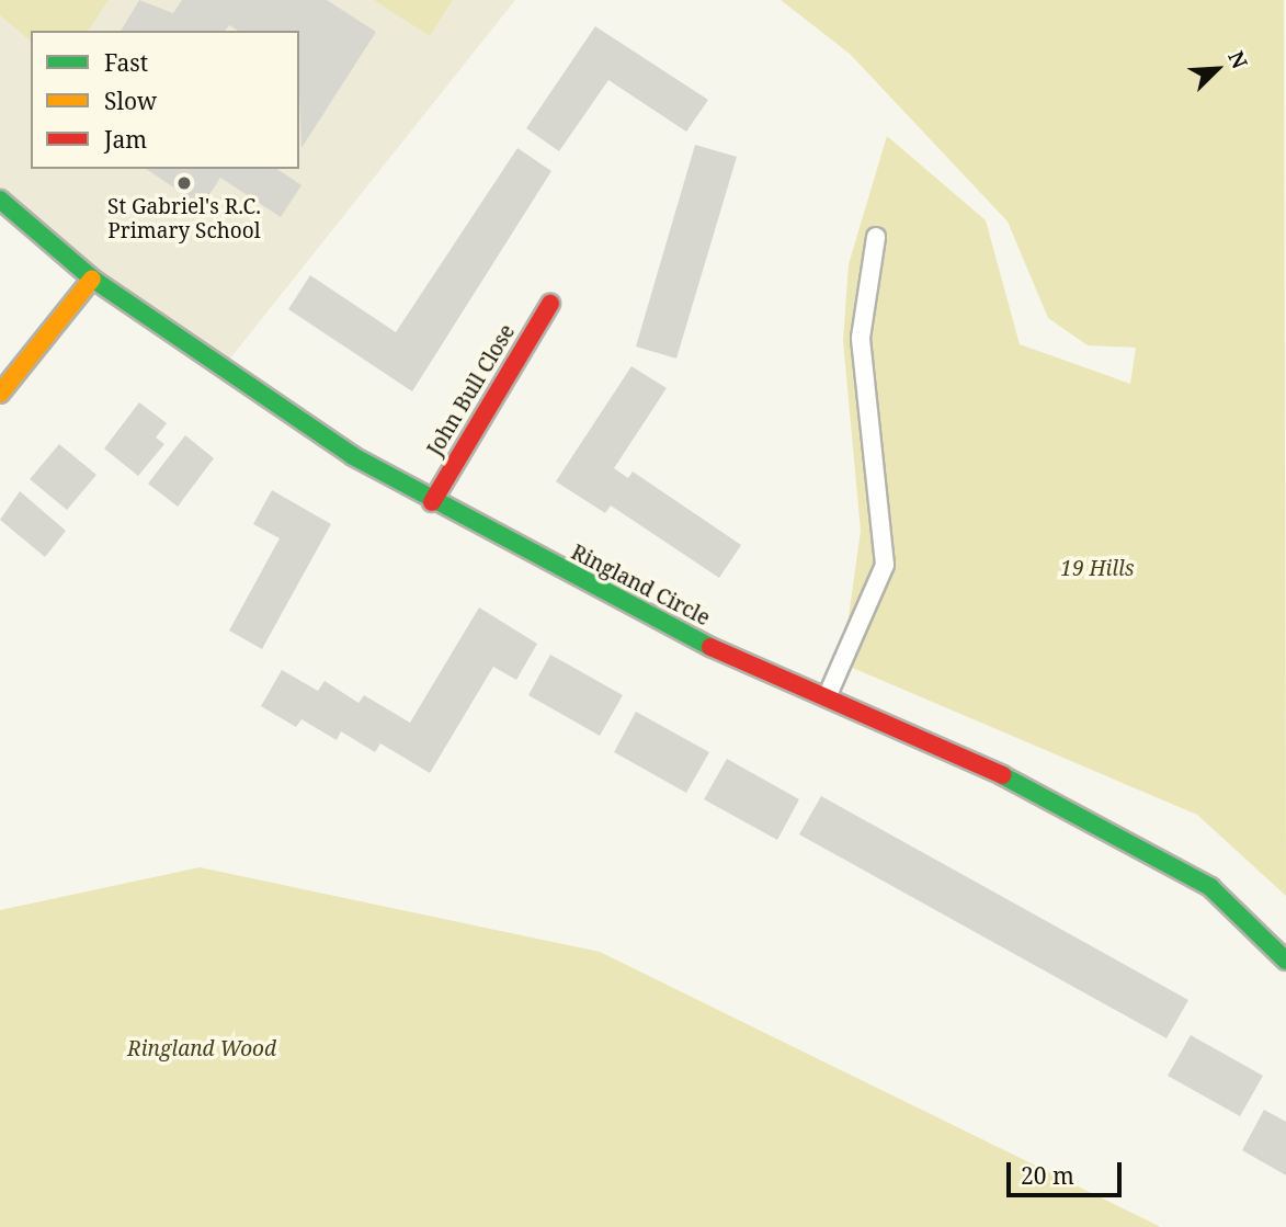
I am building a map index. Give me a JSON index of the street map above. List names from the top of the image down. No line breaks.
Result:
{"streets":{"street":["John Bull Close","Ringland Circle"]},"crossings":[["John Bull Close","Ringland Circle"]],"parks":["19 Hills","Ringland Wood"],"places":["St Gabriel's R.C. Primary School"],"legend":["Fast","Slow","Jam"],"scale_bar":"20 m","north":"top right"}
